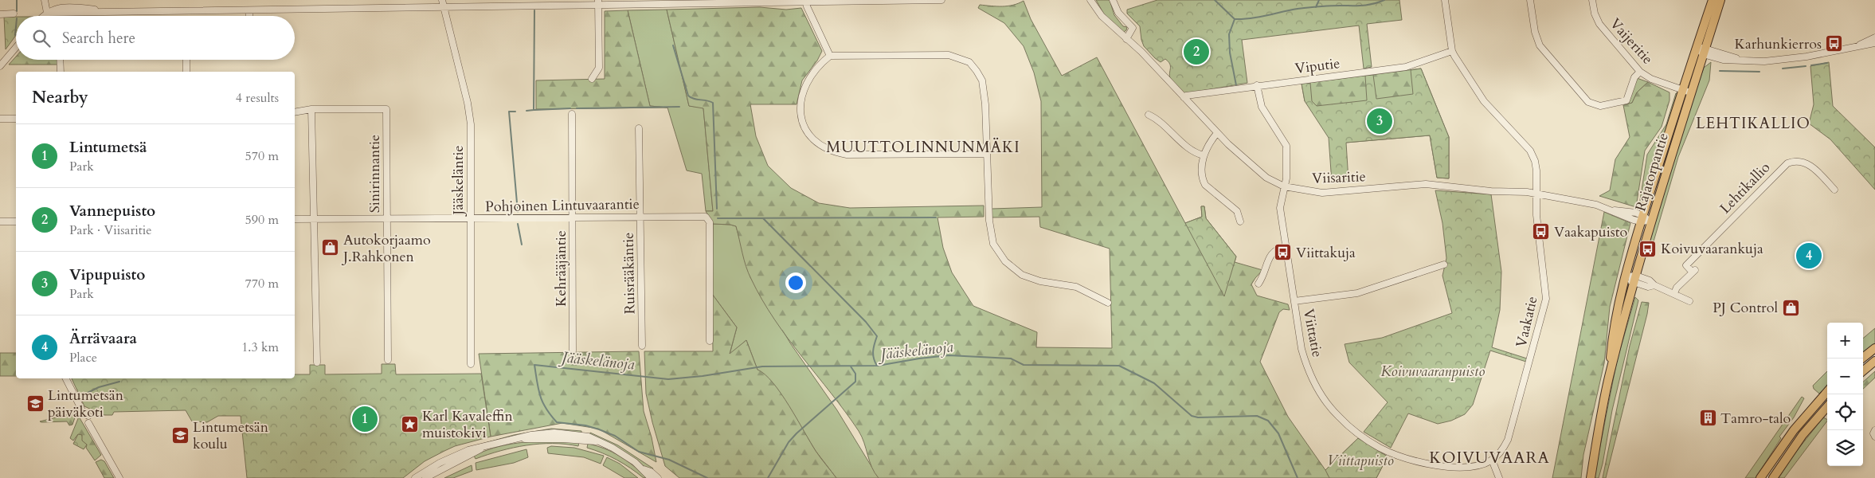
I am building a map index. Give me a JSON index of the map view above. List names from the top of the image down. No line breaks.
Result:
{"streets":{"main road":["Rajatorpantie"],"street":["Vaijeritie","Viputie","Sinirinnantie","Viisaritie","Jääskeläntie","Lehtikallio","Pohjoinen Lintuvaarantie","Kehrääjäntie","Ruisrääkäntie","Vaakatie","Viittatie"]},"crossings":[["Vaijeritie","Rajatorpantie"],["Viputie","Viisaritie"],["Viputie","Vaakatie"],["Viputie","Viittatie"],["Rajatorpantie","Viisaritie"],["Sinirinnantie","Pohjoinen Lintuvaarantie"],["Viisaritie","Vaakatie"],["Viisaritie","Viittatie"],["Jääskeläntie","Pohjoinen Lintuvaarantie"],["Pohjoinen Lintuvaarantie","Kehrääjäntie"],["Pohjoinen Lintuvaarantie","Ruisrääkäntie"],["Vaakatie","Viittatie"]],"districts":["LEHTIKALLIO","MUUTTOLINNUNMÄKI","KOIVUVAARA"],"water":["Jääskelänoja"],"parks":["Koivuvaaranpuisto","Viittapuisto"],"places":{"bus stop":["Karhunkierros","Vaakapuisto","Koivuvaarankuja","Viittakuja"],"shop":["Autokorjaamo J.Rahkonen","PJ Control"],"school or university":["Lintumetsän päiväkoti","Lintumetsän koulu"],"building":["Tamro-talo"],"place":["Karl Kavaleffin muistokivi"]},"page":{"search":"Search here","pins":["2","3","4","1"],"heading":["Nearby","4 results"],"list":[{"mark":"1","name":"Lintumetsä","note":"Park","value":"570 m"},{"mark":"2","name":"Vannepuisto","note":"Park · Viisaritie","value":"590 m"},{"mark":"3","name":"Vipupuisto","note":"Park","value":"770 m"},{"mark":"4","name":"Ärrävaara","note":"Place","value":"1.3 km"}],"map_buttons":["+","−"]}}
